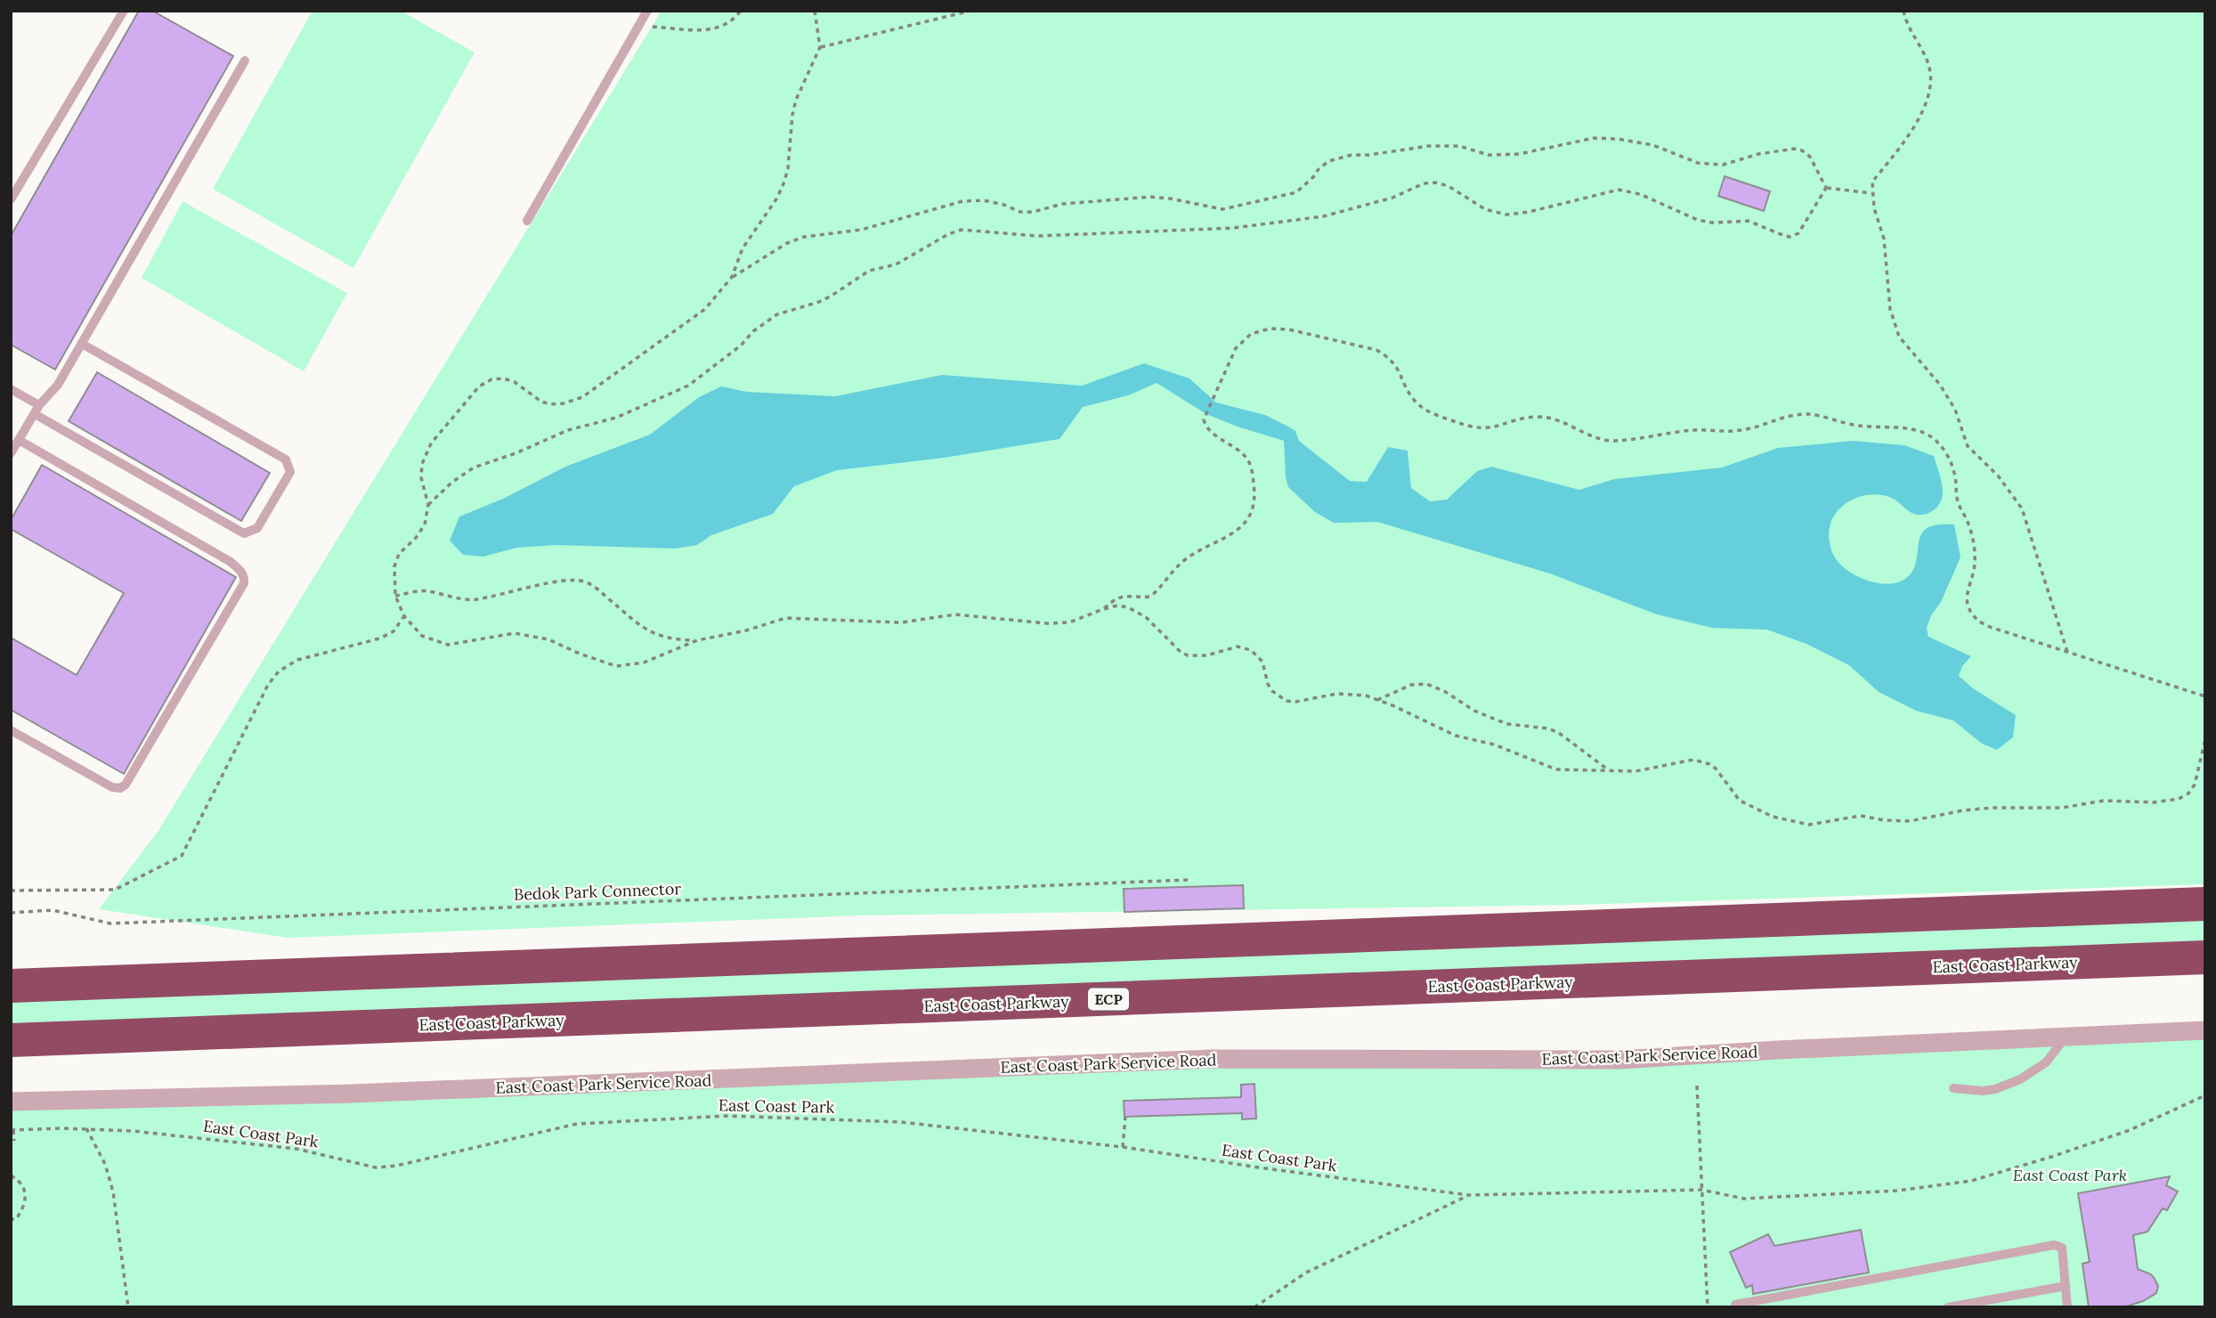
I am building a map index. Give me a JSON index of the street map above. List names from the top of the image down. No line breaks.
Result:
{"streets":{"highway":["East Coast Parkway","ECP"],"street":["East Coast Park Service Road"],"path":["Bedok Park Connector","East Coast Park"]},"parks":["East Coast Park"]}
